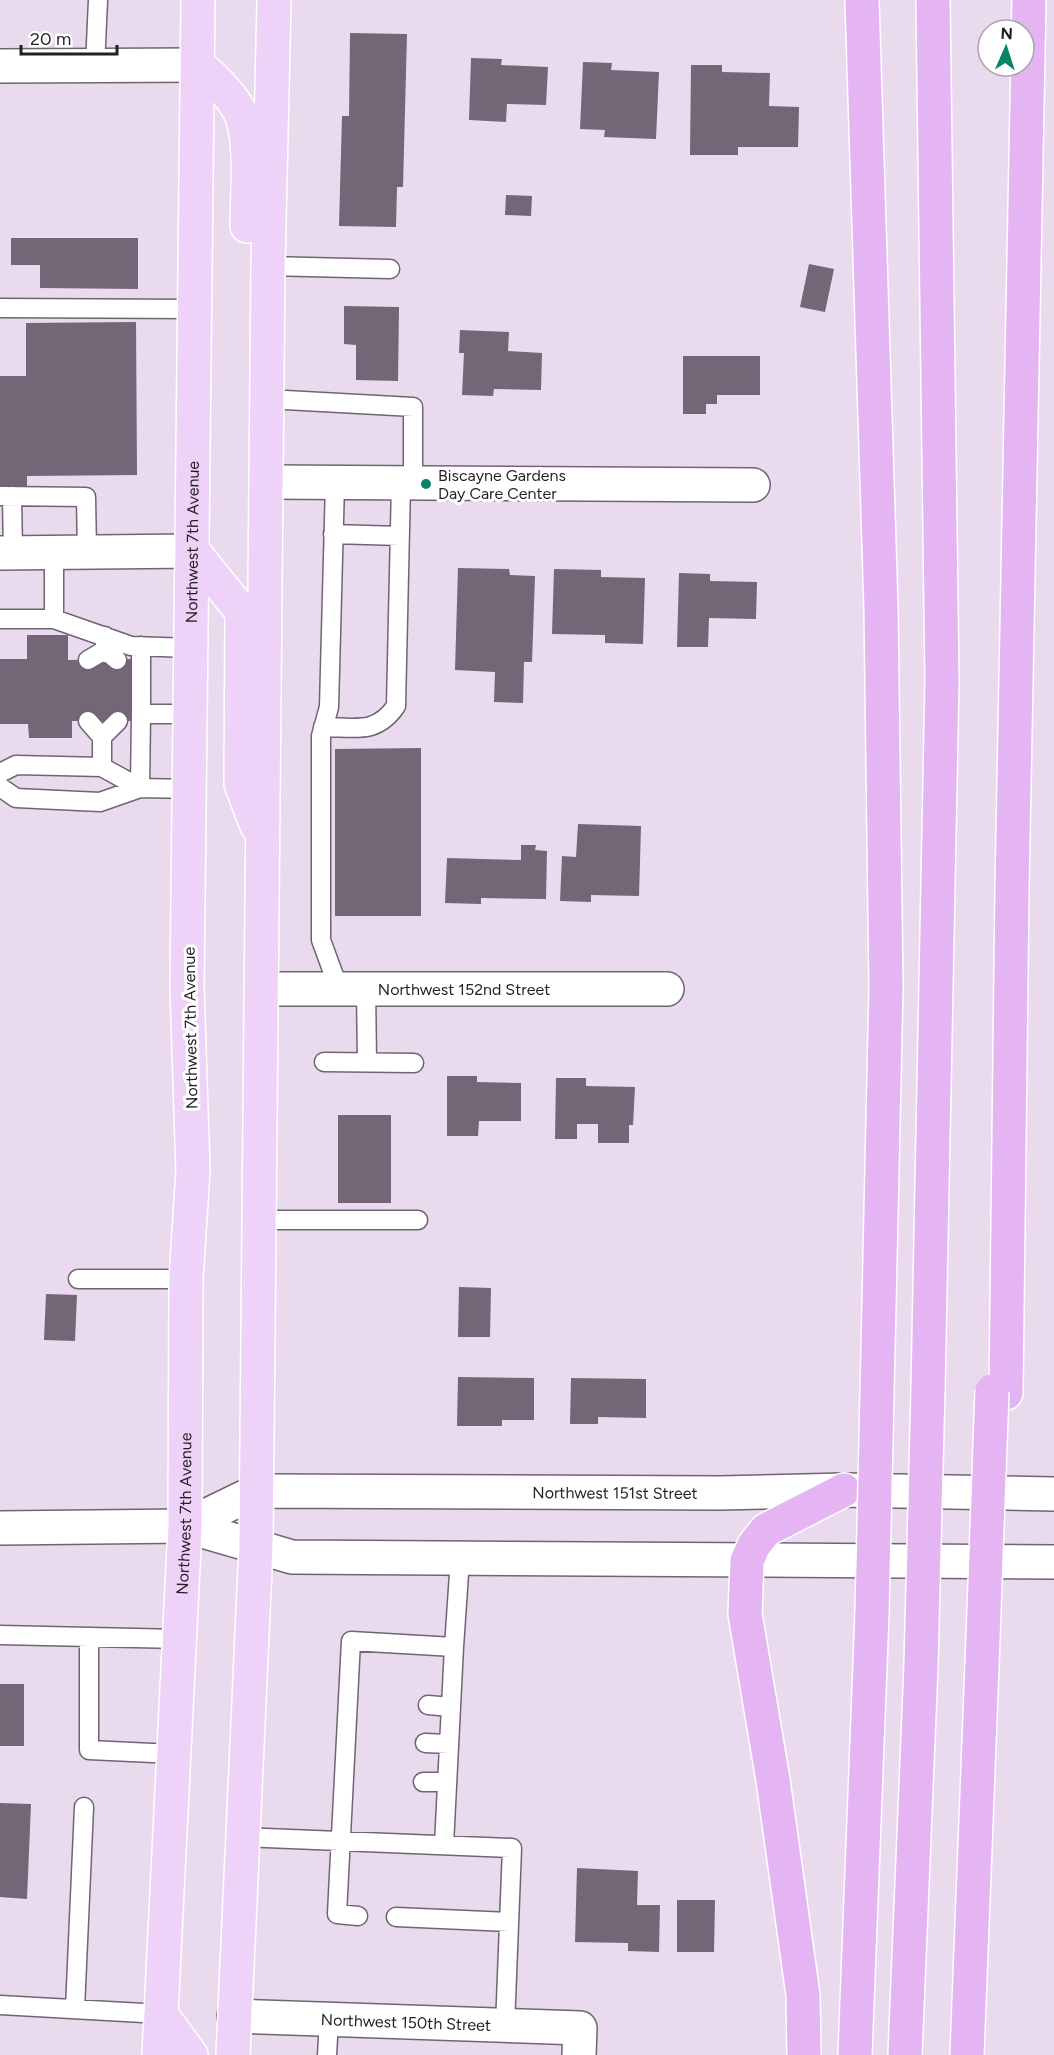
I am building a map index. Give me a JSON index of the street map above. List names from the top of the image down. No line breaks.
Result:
{"streets":{"main road":["Northwest 7th Avenue"],"street":["Northwest 152nd Street","Northwest 151st Street","Northwest 150th Street"]},"crossings":[["Northwest 7th Avenue","Northwest 151st Street"]],"places":["Biscayne Gardens Day Care Center"],"scale_bar":"20 m","north":"top"}
